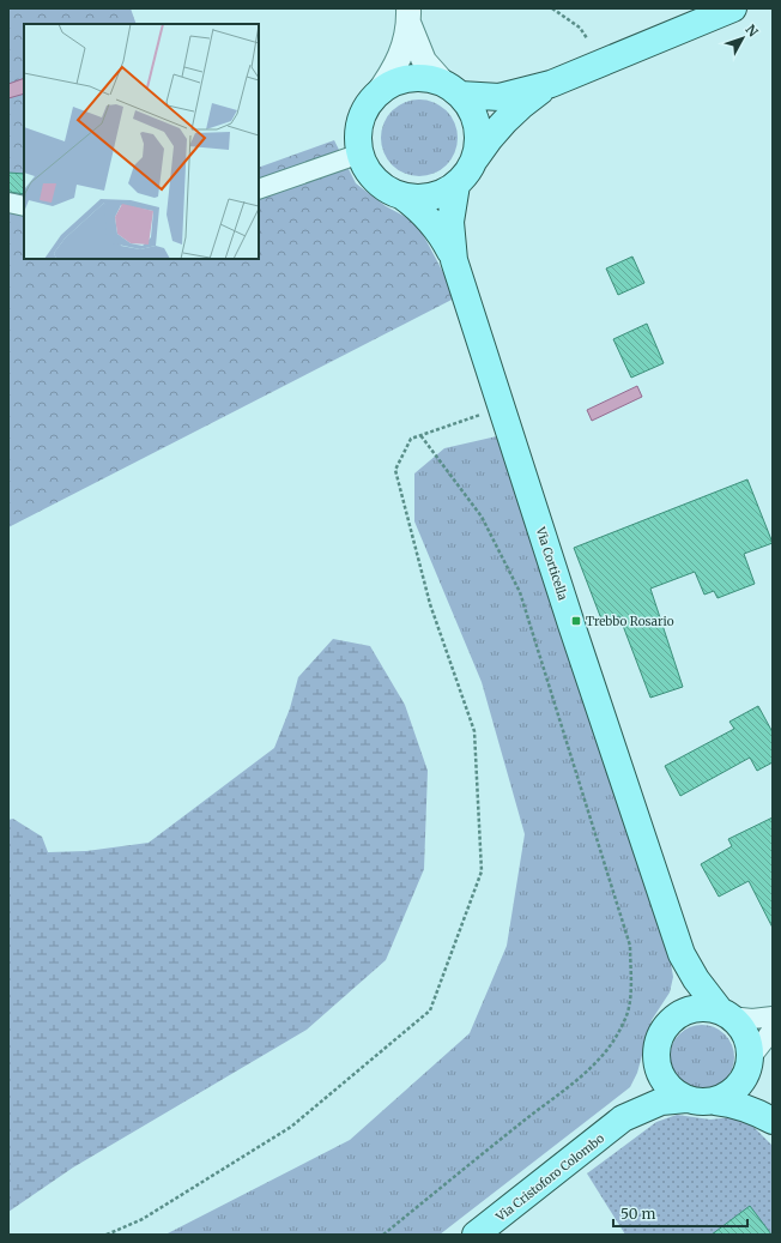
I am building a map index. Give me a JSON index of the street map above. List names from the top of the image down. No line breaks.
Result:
{"streets":{"main road":["Via Corticella","Via Cristoforo Colombo"]},"crossings":[["Via Corticella","Via Cristoforo Colombo"]],"places":{"transit":["Trebbo Rosario"]},"scale_bar":"50 m","north":"top right"}
